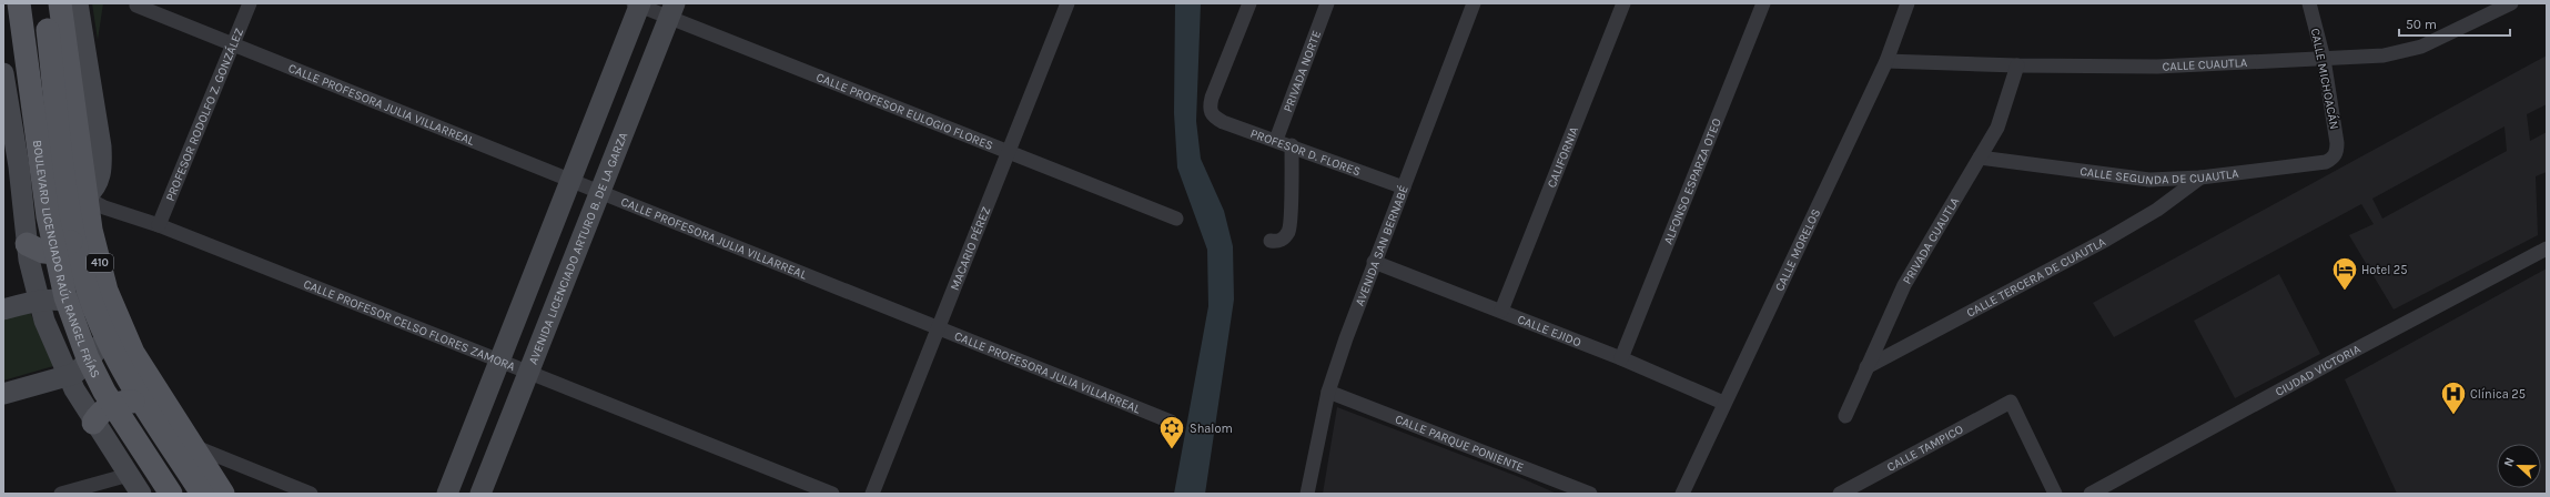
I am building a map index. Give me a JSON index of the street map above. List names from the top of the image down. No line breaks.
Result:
{"streets":{"main road":["BOULEVARD LICENCIADO RAÚL RANGEL FRÍAS","410"],"street":["CALLE CUAUTLA","PRIVADA NORTE","CALLE MICHOACÁN","CALLE PROFESORA JULIA VILLARREAL","CALLE PROFESOR EULOGIO FLORES","PROFESOR RODOLFO Z. GONZÁLEZ","PROFESOR D. FLORES","CALIFORNIA","CALLE SEGUNDA DE CUAUTLA","ALFONSO ESPARZA OTEO","PRIVADA CUAUTLA","AVENIDA SAN BERNABÉ","AVENIDA LICENCIADO ARTURO B. DE LA GARZA","MACARIO PÉREZ","CALLE MORELOS","CALLE TERCERA DE CUAUTLA","CALLE PROFESOR CELSO FLORES ZAMORA","CALLE EJIDO","CIUDAD VICTORIA","CALLE PARQUE PONIENTE","CALLE TAMPICO"]},"crossings":[["CALLE CUAUTLA","CALLE MICHOACÁN"],["CALLE CUAUTLA","PRIVADA CUAUTLA"],["CALLE CUAUTLA","CALLE MORELOS"],["PRIVADA NORTE","PROFESOR D. FLORES"],["CALLE MICHOACÁN","CALLE SEGUNDA DE CUAUTLA"],["CALLE PROFESORA JULIA VILLARREAL","PROFESOR RODOLFO Z. GONZÁLEZ"],["CALLE PROFESORA JULIA VILLARREAL","AVENIDA LICENCIADO ARTURO B. DE LA GARZA"],["CALLE PROFESORA JULIA VILLARREAL","MACARIO PÉREZ"],["CALLE PROFESOR EULOGIO FLORES","AVENIDA LICENCIADO ARTURO B. DE LA GARZA"],["CALLE PROFESOR EULOGIO FLORES","MACARIO PÉREZ"],["PROFESOR RODOLFO Z. GONZÁLEZ","CALLE PROFESOR CELSO FLORES ZAMORA"],["PROFESOR D. FLORES","AVENIDA SAN BERNABÉ"],["CALIFORNIA","CALLE EJIDO"],["CALLE SEGUNDA DE CUAUTLA","PRIVADA CUAUTLA"],["CALLE SEGUNDA DE CUAUTLA","CALLE TERCERA DE CUAUTLA"],["ALFONSO ESPARZA OTEO","CALLE EJIDO"],["PRIVADA CUAUTLA","CALLE TERCERA DE CUAUTLA"],["AVENIDA SAN BERNABÉ","CALLE EJIDO"],["AVENIDA SAN BERNABÉ","CALLE PARQUE PONIENTE"],["AVENIDA LICENCIADO ARTURO B. DE LA GARZA","CALLE PROFESOR CELSO FLORES ZAMORA"],["CALLE MORELOS","CALLE EJIDO"],["410","CALLE PROFESOR CELSO FLORES ZAMORA"]],"places":{"hotel":["Hotel 25"],"hospital":["Clínica 25"],"synagogue":["Shalom"]},"scale_bar":"50 m","north":"left"}
